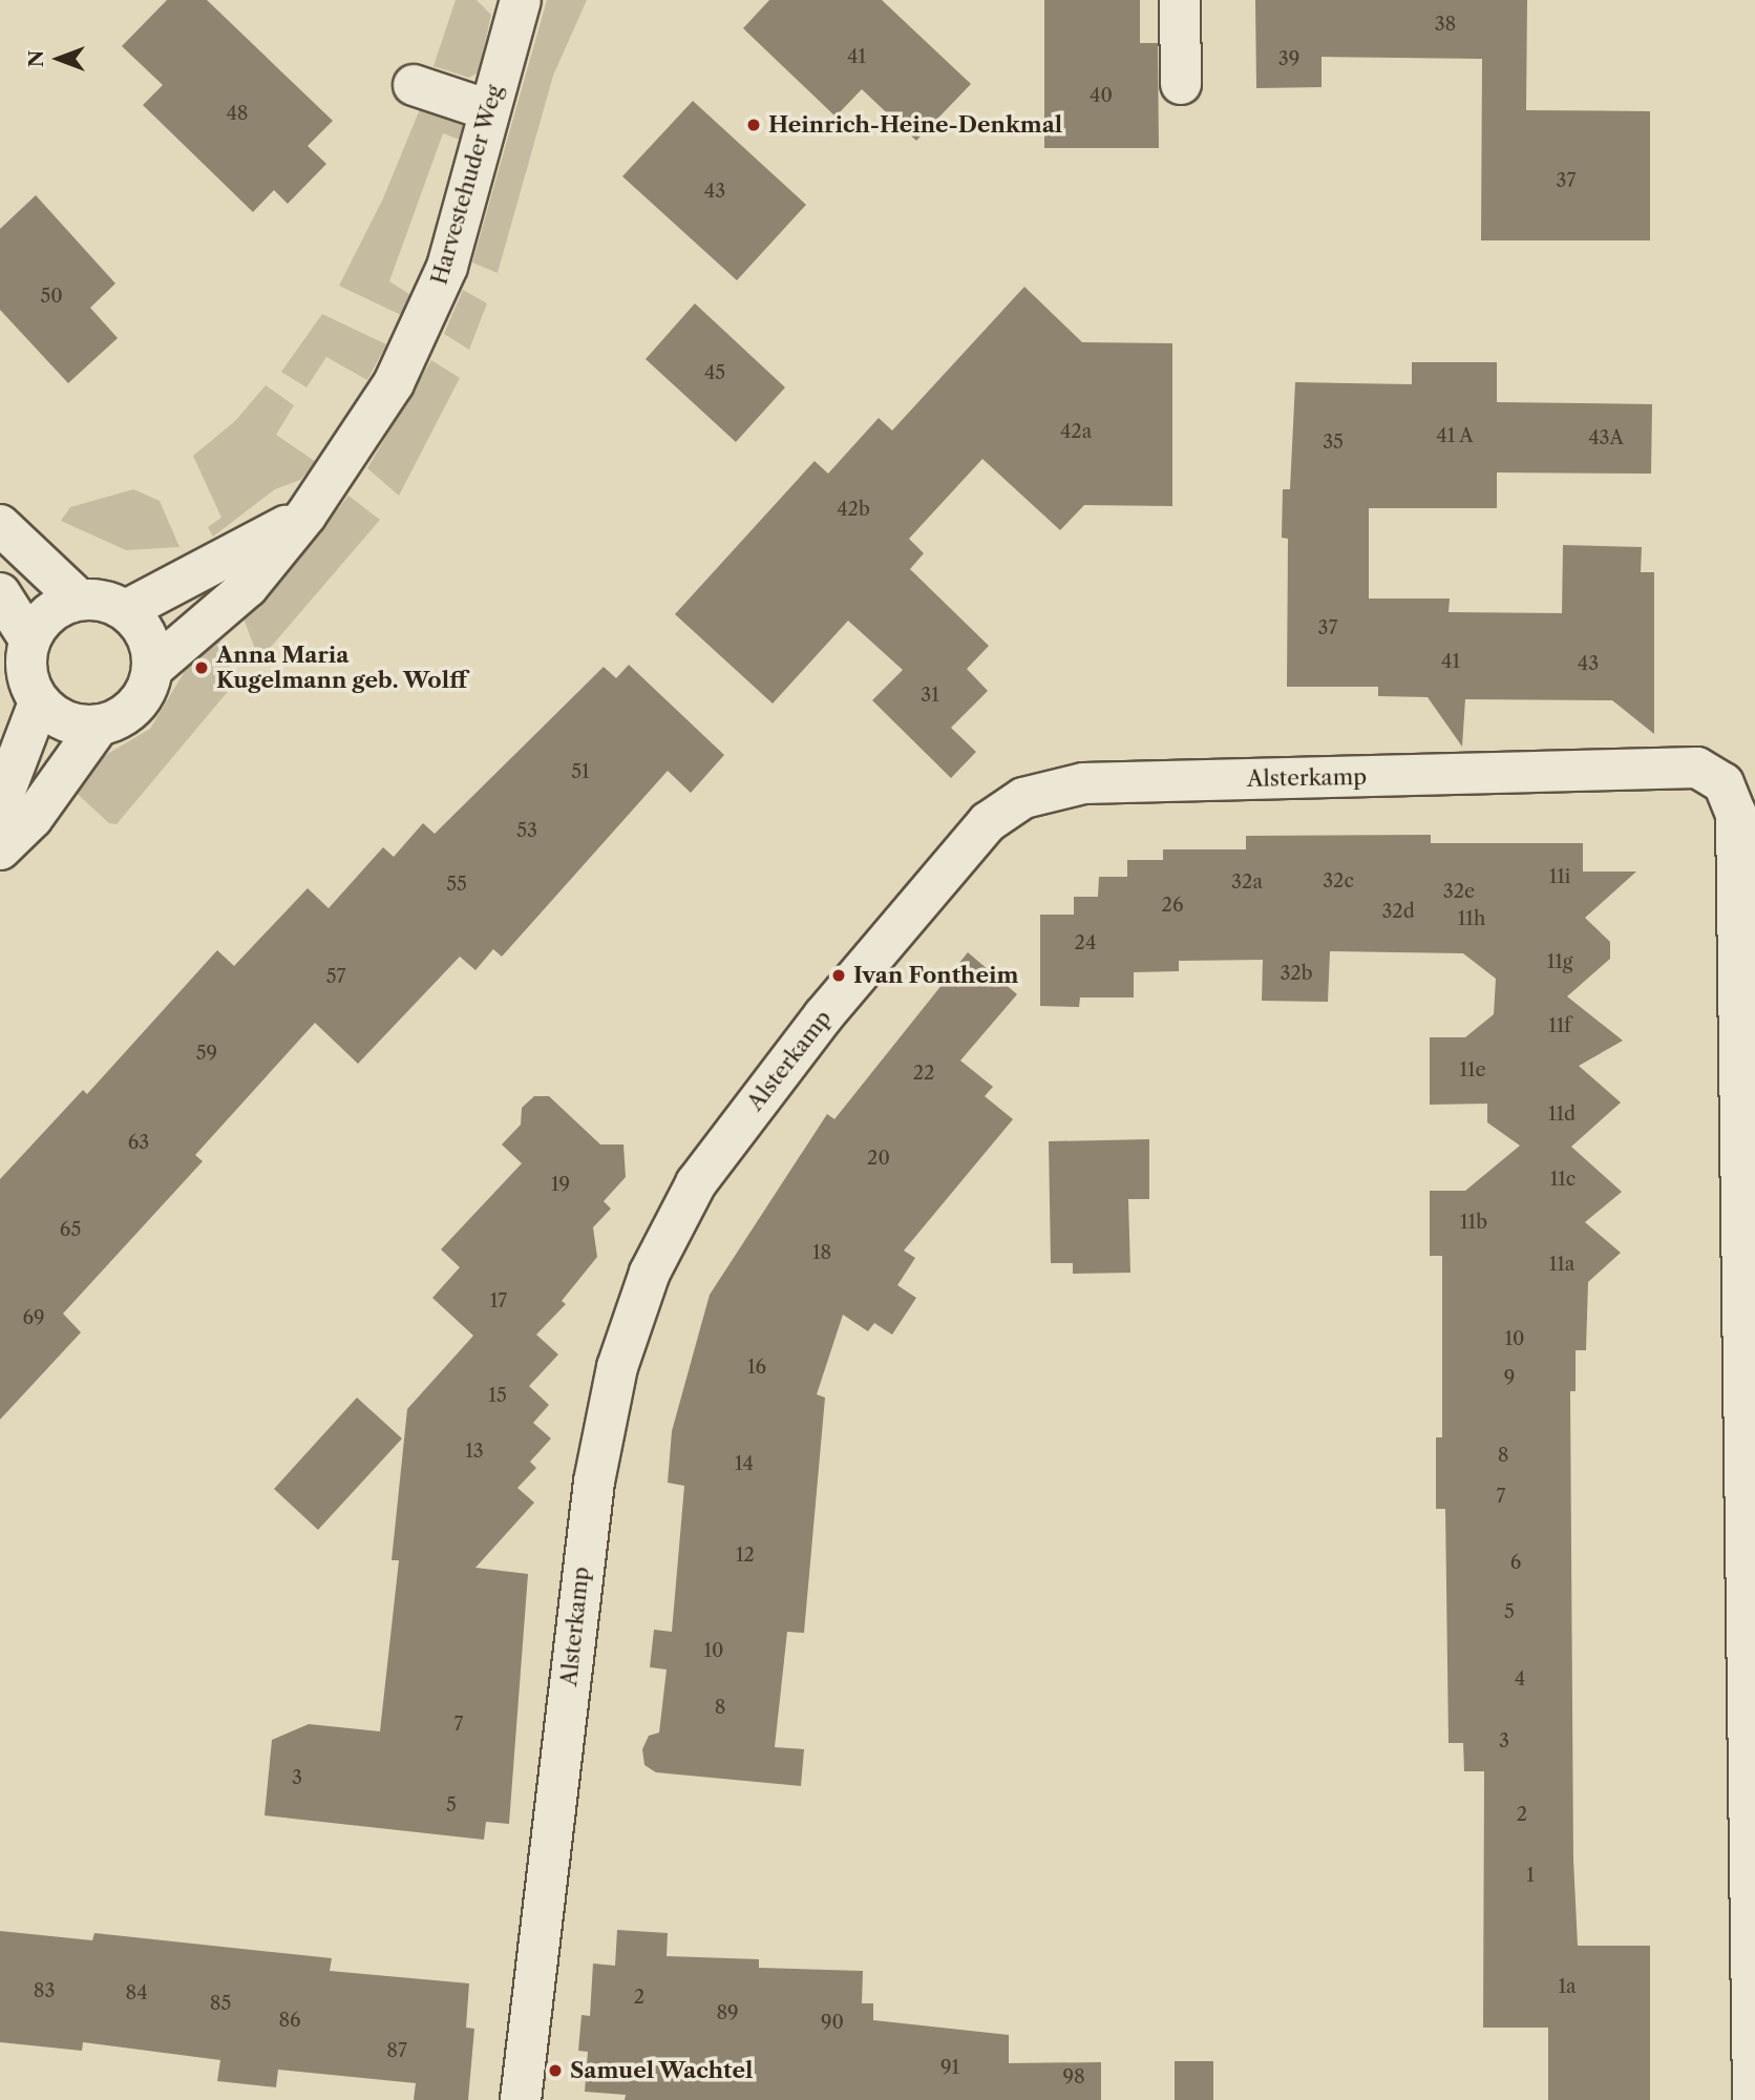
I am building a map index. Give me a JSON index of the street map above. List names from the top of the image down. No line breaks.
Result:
{"streets":{"street":["Harvestehuder Weg","Alsterkamp"]},"places":["Heinrich-Heine-Denkmal","Anna Maria Kugelmann geb. Wolff","Ivan Fontheim","Samuel Wachtel"],"house_numbers":["38","41","39","40","48","37","43","50","45","42a","41 A","43A","35","42b","37","41","43","31","51","53","11i","32c","32a","55","32e","26","32d","11h","24","11g","32b","57","11f","59","11e","22","11d","63","20","11c","19","11b","65","18","11a","17","69","10","16","9","15","13","8","14","7","12","6","5","10","4","8","7","3","3","5","2","1","1a","83","84","2","85","89","86","90","87","91","98"],"north":"left"}
